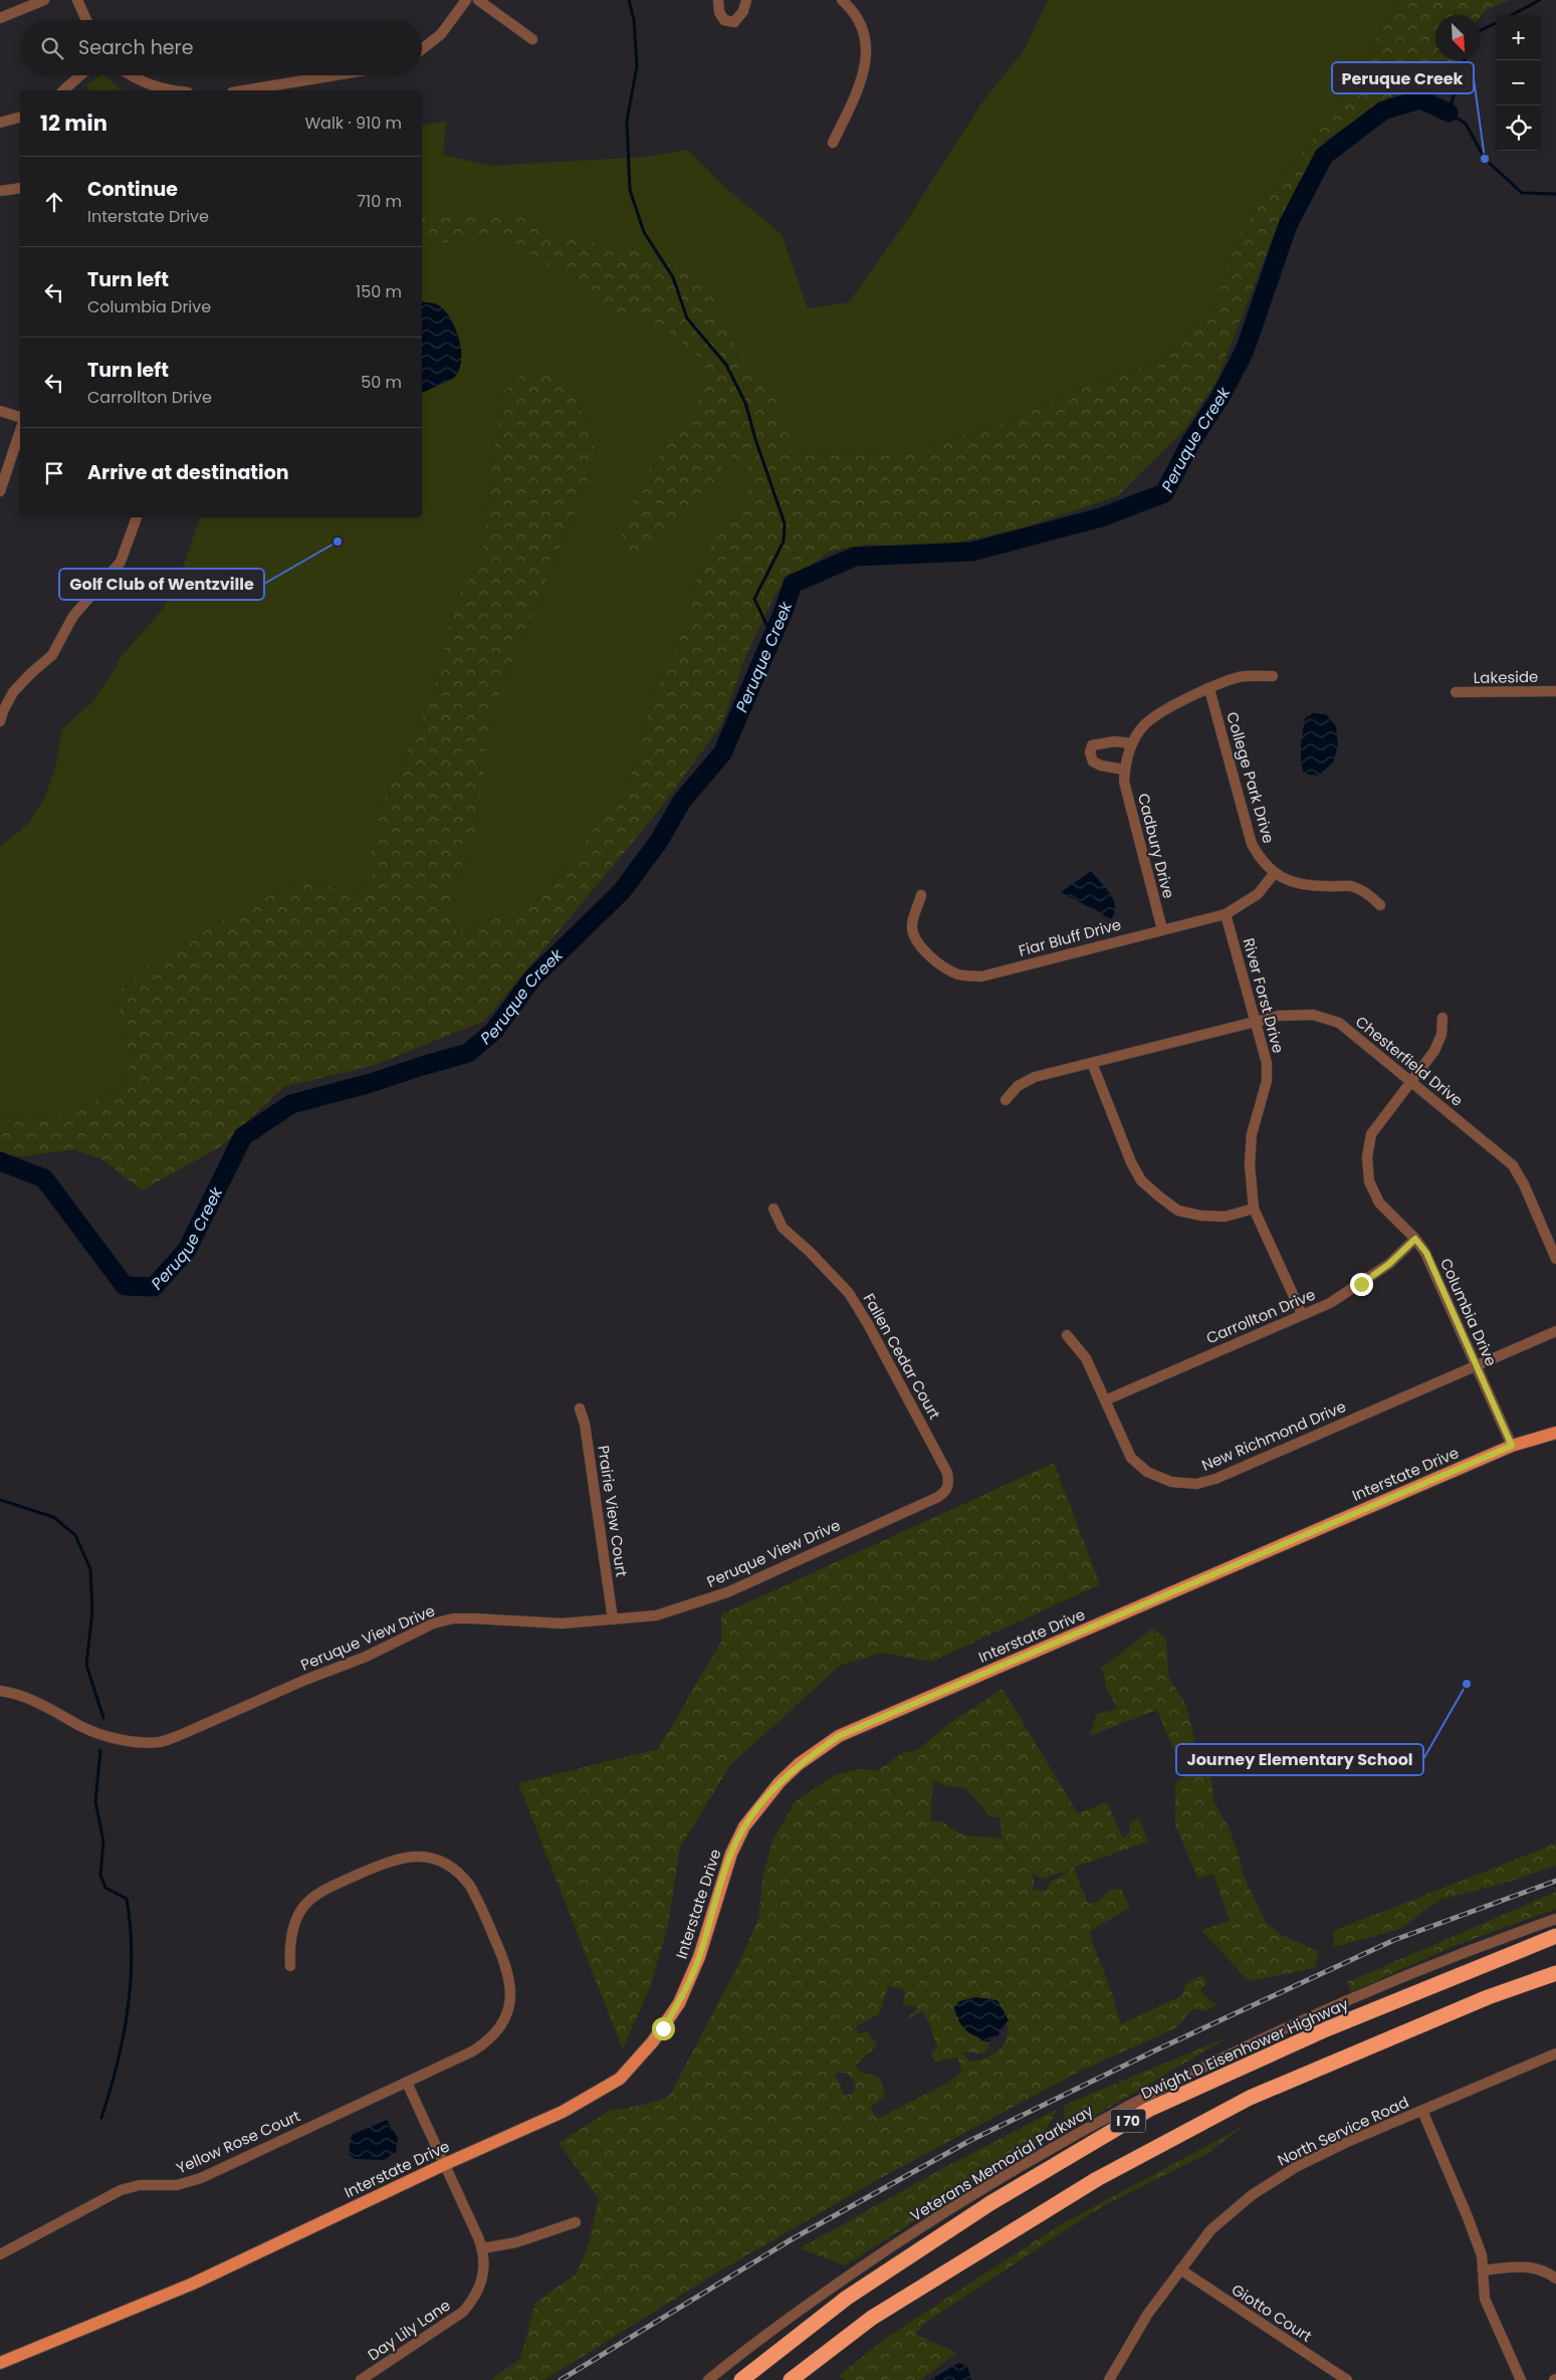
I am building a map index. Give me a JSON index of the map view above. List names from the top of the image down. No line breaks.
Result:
{"streets":{"highway":["Dwight D Eisenhower Highway","I 70"],"main road":["Interstate Drive"],"street":["Lakeside","College Park Drive","Cadbury Drive","Fiar Bluff Drive","River Forst Drive","Chesterfield Drive","Columbia Drive","Carrollton Drive","Fallen Cedar Court","New Richmond Drive","Prairie View Court","Peruque View Drive","North Service Road","Yellow Rose Court","Veterans Memorial Parkway","Giotto Court","Day Lily Lane"]},"crossings":[["College Park Drive","Cadbury Drive"],["College Park Drive","Fiar Bluff Drive"],["Cadbury Drive","Fiar Bluff Drive"],["Fiar Bluff Drive","River Forst Drive"],["River Forst Drive","Chesterfield Drive"],["River Forst Drive","Carrollton Drive"],["Chesterfield Drive","Columbia Drive"],["Columbia Drive","Carrollton Drive"],["Columbia Drive","New Richmond Drive"],["Columbia Drive","Interstate Drive"],["Carrollton Drive","New Richmond Drive"],["Fallen Cedar Court","Peruque View Drive"],["Interstate Drive","Day Lily Lane"],["Prairie View Court","Peruque View Drive"],["North Service Road","Giotto Court"],["Yellow Rose Court","Day Lily Lane"]],"water":["Peruque Creek"],"places":["Peruque Creek","Golf Club of Wentzville","Journey Elementary School"],"north":"bottom right","page":{"map_buttons":["+","−"],"search":"Search here","heading":["12 min","Walk · 910 m"],"list":[["Continue","Interstate Drive","710 m"],["Turn left","Columbia Drive","150 m"],["Turn left","Carrollton Drive","50 m"],"Arrive at destination"]}}
